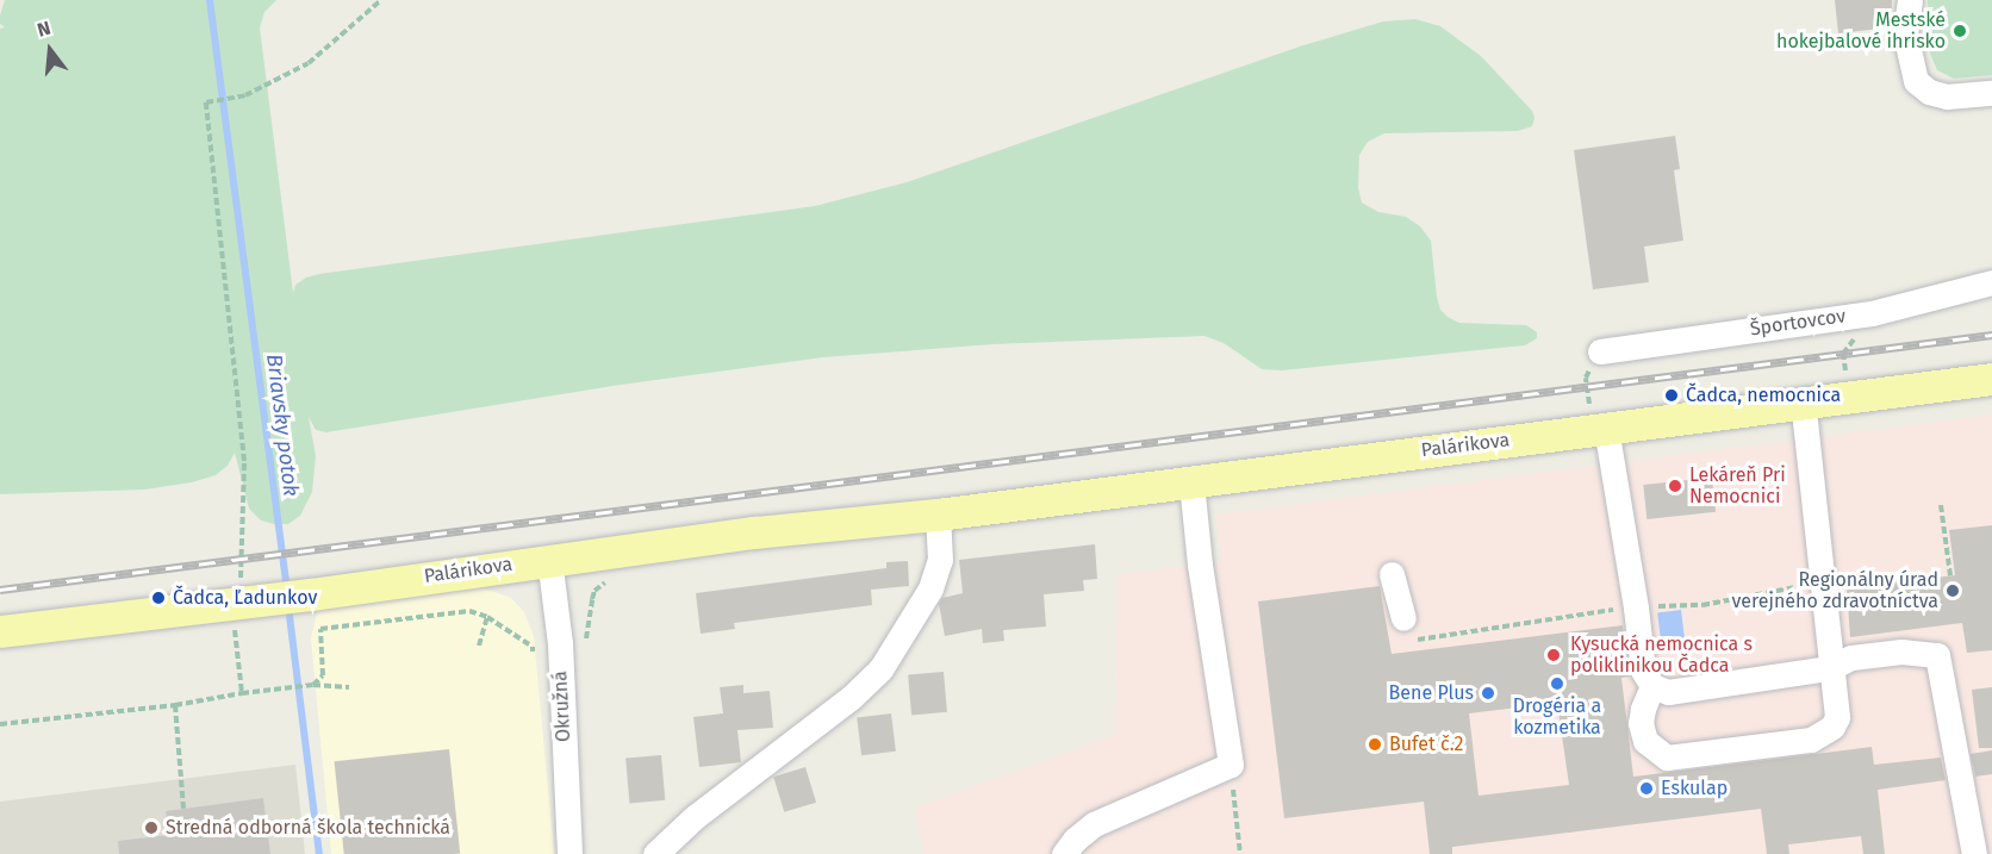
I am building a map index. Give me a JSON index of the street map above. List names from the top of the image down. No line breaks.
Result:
{"streets":{"main road":["Palárikova"],"street":["Športovcov","Okružná"]},"crossings":[["Palárikova","Okružná"]],"water":["Briavsky potok"],"places":["Mestské hokejbalové ihrisko","Čadca, nemocnica","Lekáreň Pri Nemocnici","Regionálny úrad verejného zdravotníctva","Čadca, Ľadunkov","Kysucká nemocnica s poliklinikou Čadca","Drogéria a kozmetika","Bene Plus","Bufet č.2","Eskulap","Stredná odborná škola technická"],"north":"top"}
